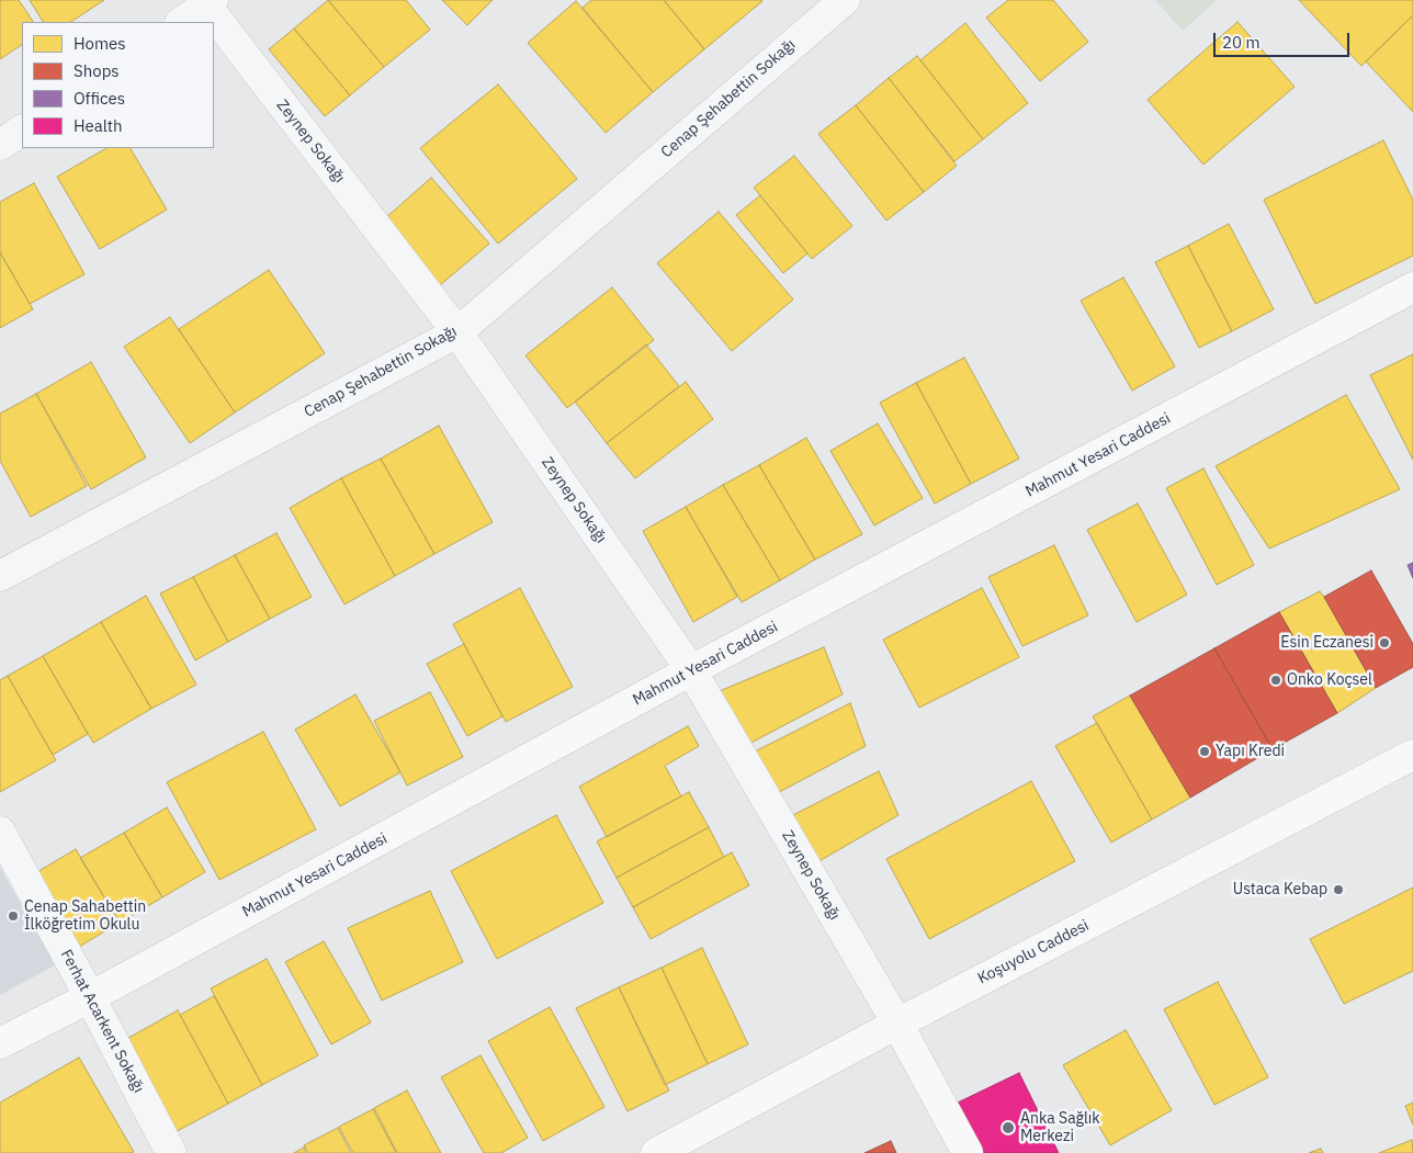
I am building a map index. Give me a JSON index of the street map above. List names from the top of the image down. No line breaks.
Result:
{"streets":{"street":["Cenap Şehabettin Sokağı","Zeynep Sokağı","Mahmut Yesari Caddesi","Koşuyolu Caddesi","Ferhat Acarkent Sokağı"]},"crossings":[["Cenap Şehabettin Sokağı","Zeynep Sokağı"],["Zeynep Sokağı","Mahmut Yesari Caddesi"],["Zeynep Sokağı","Koşuyolu Caddesi"],["Mahmut Yesari Caddesi","Ferhat Acarkent Sokağı"]],"places":["Esin Eczanesi","Onko Koçsel","Yapı Kredi","Ustaca Kebap","Cenap Sahabettin İlköğretim Okulu","Anka Sağlık Merkezi"],"legend":["Homes","Shops","Offices","Health"],"scale_bar":"20 m"}
